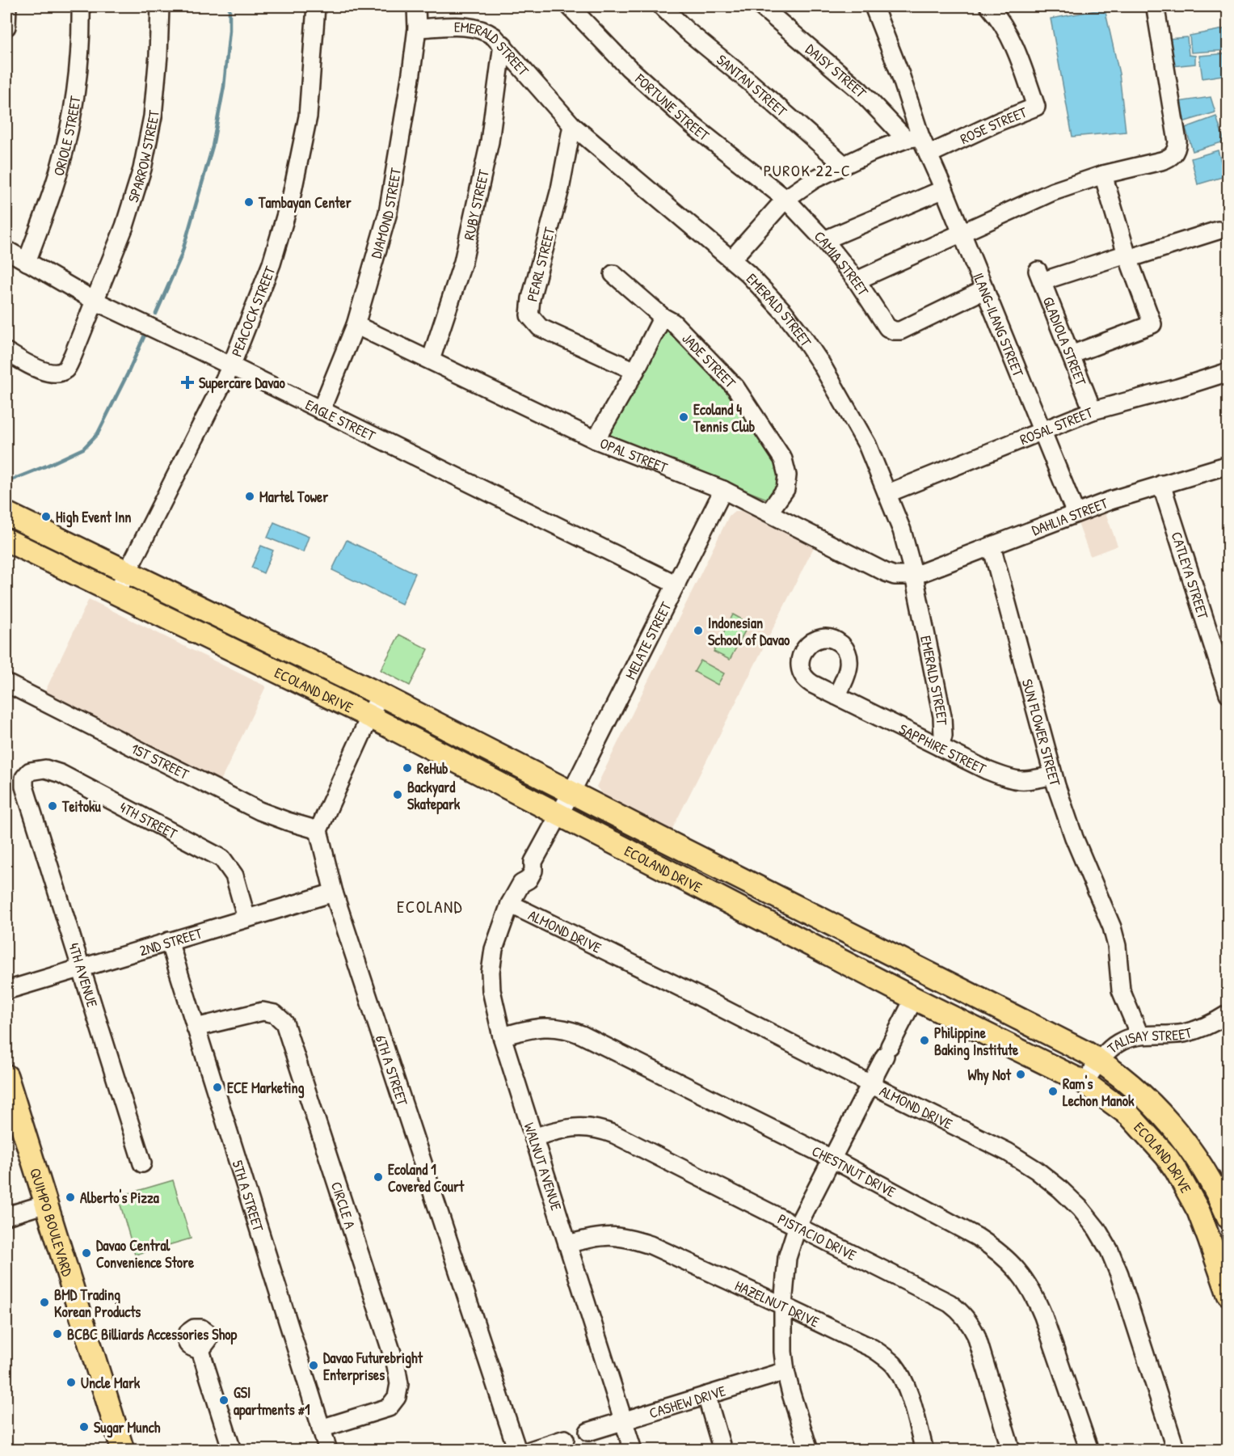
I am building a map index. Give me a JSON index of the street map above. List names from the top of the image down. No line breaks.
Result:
{"streets":{"main road":["ECOLAND DRIVE","QUIMPO BOULEVARD"],"street":["EMERALD STREET","DAISY STREET","SANTAN STREET","FORTUNE STREET","ROSE STREET","ORIOLE STREET","SPARROW STREET","RUBY STREET","DIAMOND STREET","CAMIA STREET","PEARL STREET","PEACOCK STREET","ILANG-ILANG STREET","GLADIOLA STREET","JADE STREET","EAGLE STREET","ROSAL STREET","OPAL STREET","DAHLIA STREET","CATLEYA STREET","MELATE STREET","SUN FLOWER STREET","SAPPHIRE STREET","1ST STREET","4TH STREET","ALMOND DRIVE","2ND STREET","4TH AVENUE","TALISAY STREET","6TH A STREET","WALNUT AVENUE","CHESTNUT DRIVE","5TH A STREET","CIRCLE A","PISTACIO DRIVE","HAZELNUT DRIVE","CASHEW DRIVE"]},"crossings":[["EMERALD STREET","RUBY STREET"],["EMERALD STREET","DIAMOND STREET"],["EMERALD STREET","PEARL STREET"],["EMERALD STREET","ROSAL STREET"],["EMERALD STREET","OPAL STREET"],["EMERALD STREET","DAHLIA STREET"],["EMERALD STREET","SAPPHIRE STREET"],["DAISY STREET","ILANG-ILANG STREET"],["FORTUNE STREET","CAMIA STREET"],["ROSE STREET","ILANG-ILANG STREET"],["ORIOLE STREET","EAGLE STREET"],["SPARROW STREET","EAGLE STREET"],["RUBY STREET","OPAL STREET"],["DIAMOND STREET","EAGLE STREET"],["DIAMOND STREET","OPAL STREET"],["CAMIA STREET","ILANG-ILANG STREET"],["PEACOCK STREET","EAGLE STREET"],["PEACOCK STREET","ECOLAND DRIVE"],["ILANG-ILANG STREET","ROSAL STREET"],["ILANG-ILANG STREET","DAHLIA STREET"],["GLADIOLA STREET","ROSAL STREET"],["JADE STREET","OPAL STREET"],["EAGLE STREET","MELATE STREET"],["OPAL STREET","DAHLIA STREET"],["OPAL STREET","MELATE STREET"],["DAHLIA STREET","CATLEYA STREET"],["DAHLIA STREET","SUN FLOWER STREET"],["MELATE STREET","ECOLAND DRIVE"],["MELATE STREET","WALNUT AVENUE"],["ECOLAND DRIVE","TALISAY STREET"],["ECOLAND DRIVE","WALNUT AVENUE"],["SUN FLOWER STREET","SAPPHIRE STREET"],["SUN FLOWER STREET","TALISAY STREET"],["1ST STREET","6TH A STREET"],["4TH STREET","2ND STREET"],["4TH STREET","4TH AVENUE"],["ALMOND DRIVE","WALNUT AVENUE"],["2ND STREET","4TH AVENUE"],["2ND STREET","6TH A STREET"],["2ND STREET","5TH A STREET"],["WALNUT AVENUE","CHESTNUT DRIVE"],["WALNUT AVENUE","PISTACIO DRIVE"],["WALNUT AVENUE","HAZELNUT DRIVE"],["WALNUT AVENUE","CASHEW DRIVE"],["5TH A STREET","CIRCLE A"]],"districts":["PUROK 22-C","ECOLAND"],"places":{"other":["Tambayan Center","Ecoland 4 Tennis Club","Martel Tower","High Event Inn","Indonesian School of Davao","ReHub","Backyard Skatepark","Teitoku","Philippine Baking Institute","Why Not","ECE Marketing","Ram's Lechon Manok","Ecoland 1 Covered Court","Alberto's Pizza","Davao Central Convenience Store","BMD Trading Korean Products","BCBC Billiards Accessories Shop","Davao Futurebright Enterprises","Uncle Mark","GSI apartments #1","Sugar Munch"],"health":["Supercare Davao"]}}
